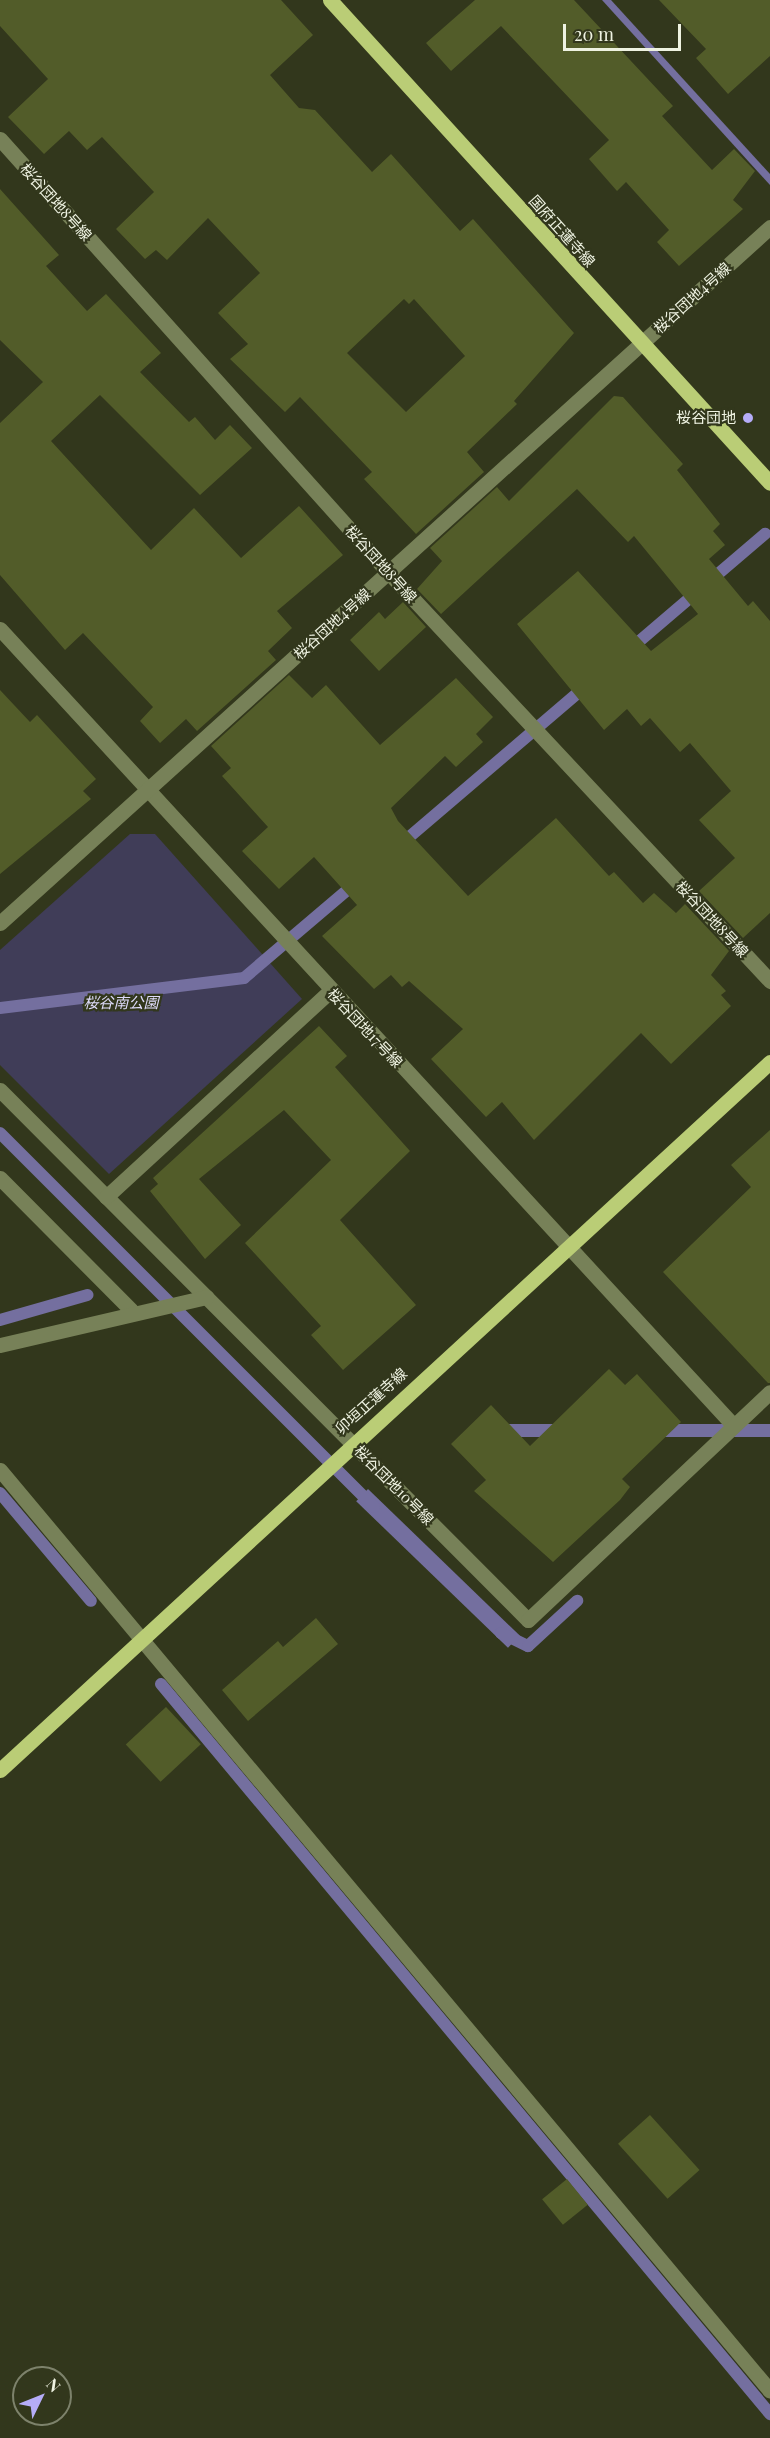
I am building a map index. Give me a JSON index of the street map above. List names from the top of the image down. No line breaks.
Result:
{"streets":{"main road":["国府正蓮寺線","卯垣正蓮寺線"],"street":["桜谷団地8号線","桜谷団地4号線","桜谷団地17号線","桜谷団地10号線"]},"crossings":[["桜谷団地8号線","桜谷団地4号線"],["国府正蓮寺線","桜谷団地4号線"],["桜谷団地4号線","桜谷団地17号線"],["桜谷団地17号線","卯垣正蓮寺線"],["桜谷団地17号線","桜谷団地10号線"],["卯垣正蓮寺線","桜谷団地10号線"]],"parks":["桜谷南公園"],"places":["桜谷団地"],"scale_bar":"20 m","north":"top right"}
